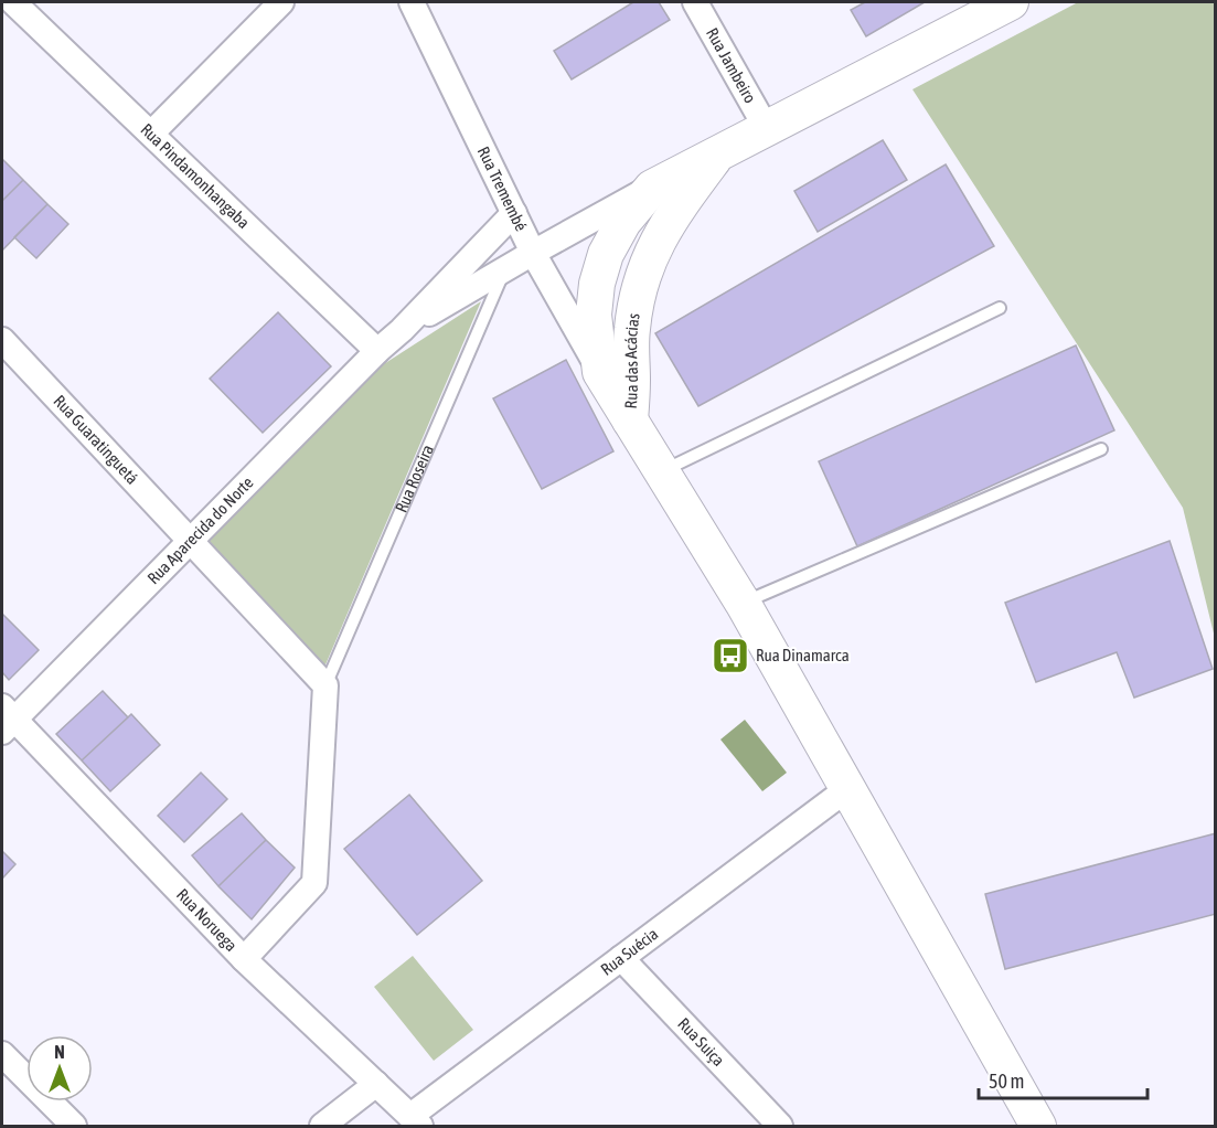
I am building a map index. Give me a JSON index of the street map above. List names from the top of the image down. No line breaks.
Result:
{"streets":{"main road":["Rua das Acácias"],"street":["Rua Jambeiro","Rua Pindamonhangaba","Rua Tremembé","Rua Guaratinguetá","Rua Roseira","Rua Aparecida do Norte","Rua Noruega","Rua Suécia","Rua Suiça"]},"crossings":[["Rua Jambeiro","Rua das Acácias"],["Rua Pindamonhangaba","Rua Aparecida do Norte"],["Rua Tremembé","Rua das Acácias"],["Rua Tremembé","Rua Aparecida do Norte"],["Rua das Acácias","Rua Aparecida do Norte"],["Rua Guaratinguetá","Rua Aparecida do Norte"],["Rua Roseira","Rua Aparecida do Norte"],["Rua Roseira","Rua Noruega"],["Rua Aparecida do Norte","Rua Noruega"],["Rua Noruega","Rua Suécia"],["Rua Suécia","Rua Suiça"]],"places":{"bus stop":["Rua Dinamarca"]},"scale_bar":"50 m","north":"top"}
